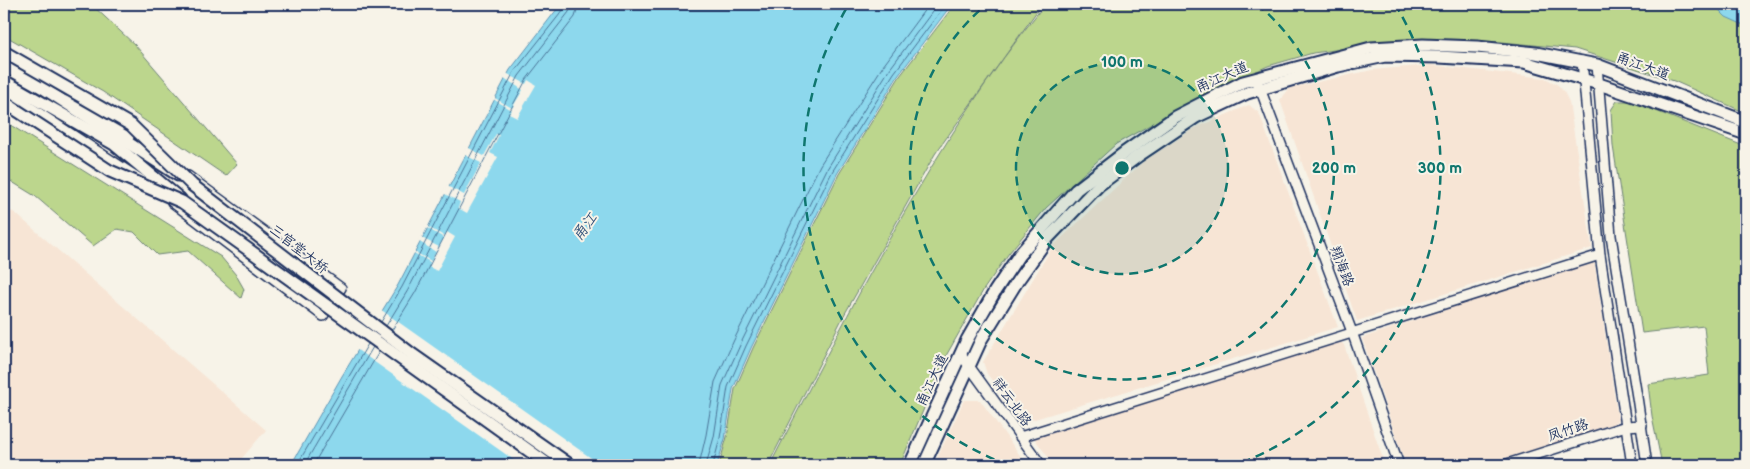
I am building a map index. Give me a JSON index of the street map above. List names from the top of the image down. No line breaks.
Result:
{"streets":{"main road":["甬江大道","三官堂大桥"],"street":["翔海路","祥云北路","凤竹路"]},"crossings":[["甬江大道","翔海路"],["甬江大道","祥云北路"]],"water":["甬江"],"rings":["100 m","200 m","300 m"]}
